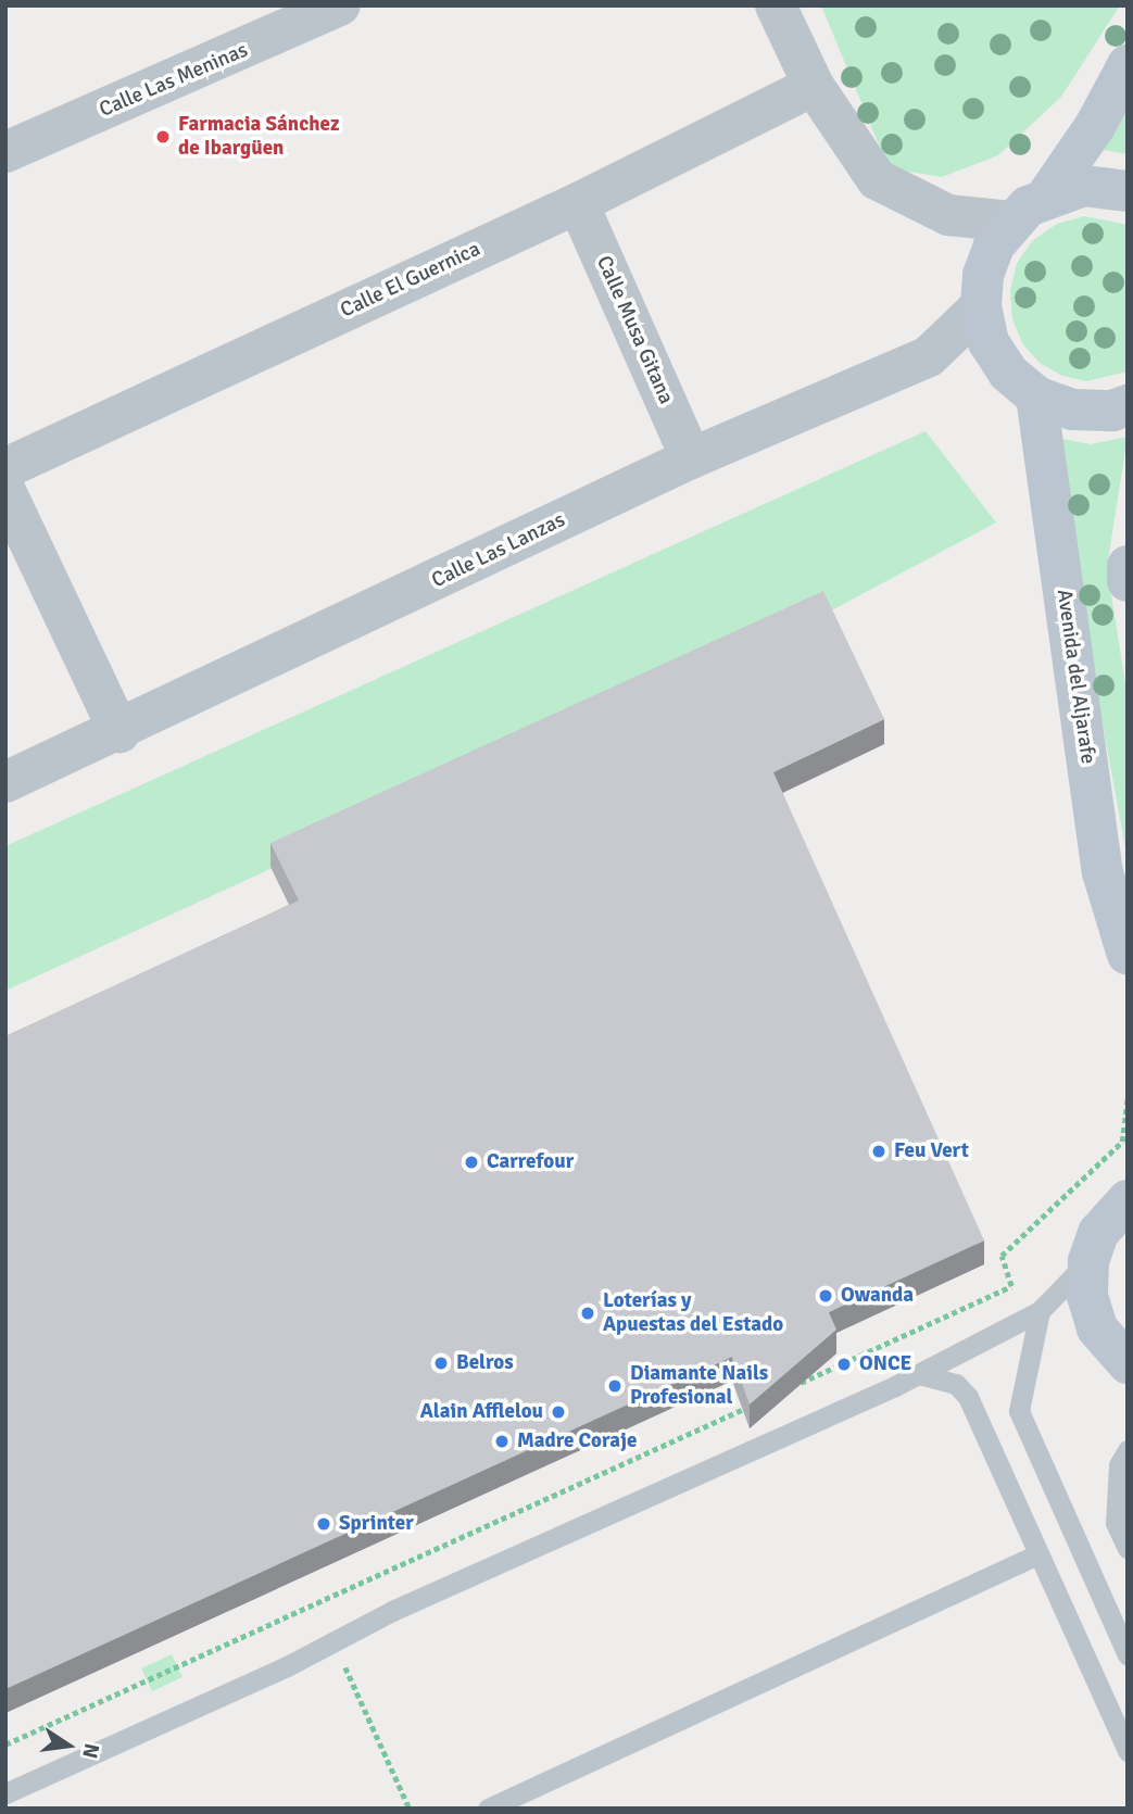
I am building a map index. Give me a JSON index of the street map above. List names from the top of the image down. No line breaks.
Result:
{"streets":{"main road":["Avenida del Aljarafe"],"street":["Calle Las Meninas","Calle El Guernica","Calle Musa Gitana","Calle Las Lanzas"]},"crossings":[["Calle El Guernica","Calle Musa Gitana"],["Calle Musa Gitana","Calle Las Lanzas"]],"places":["Farmacia Sánchez de Ibargüen","Feu Vert","Carrefour","Owanda","Loterías y Apuestas del Estado","Belros","ONCE","Diamante Nails Profesional","Alain Afflelou","Madre Coraje","Sprinter"],"north":"right"}
